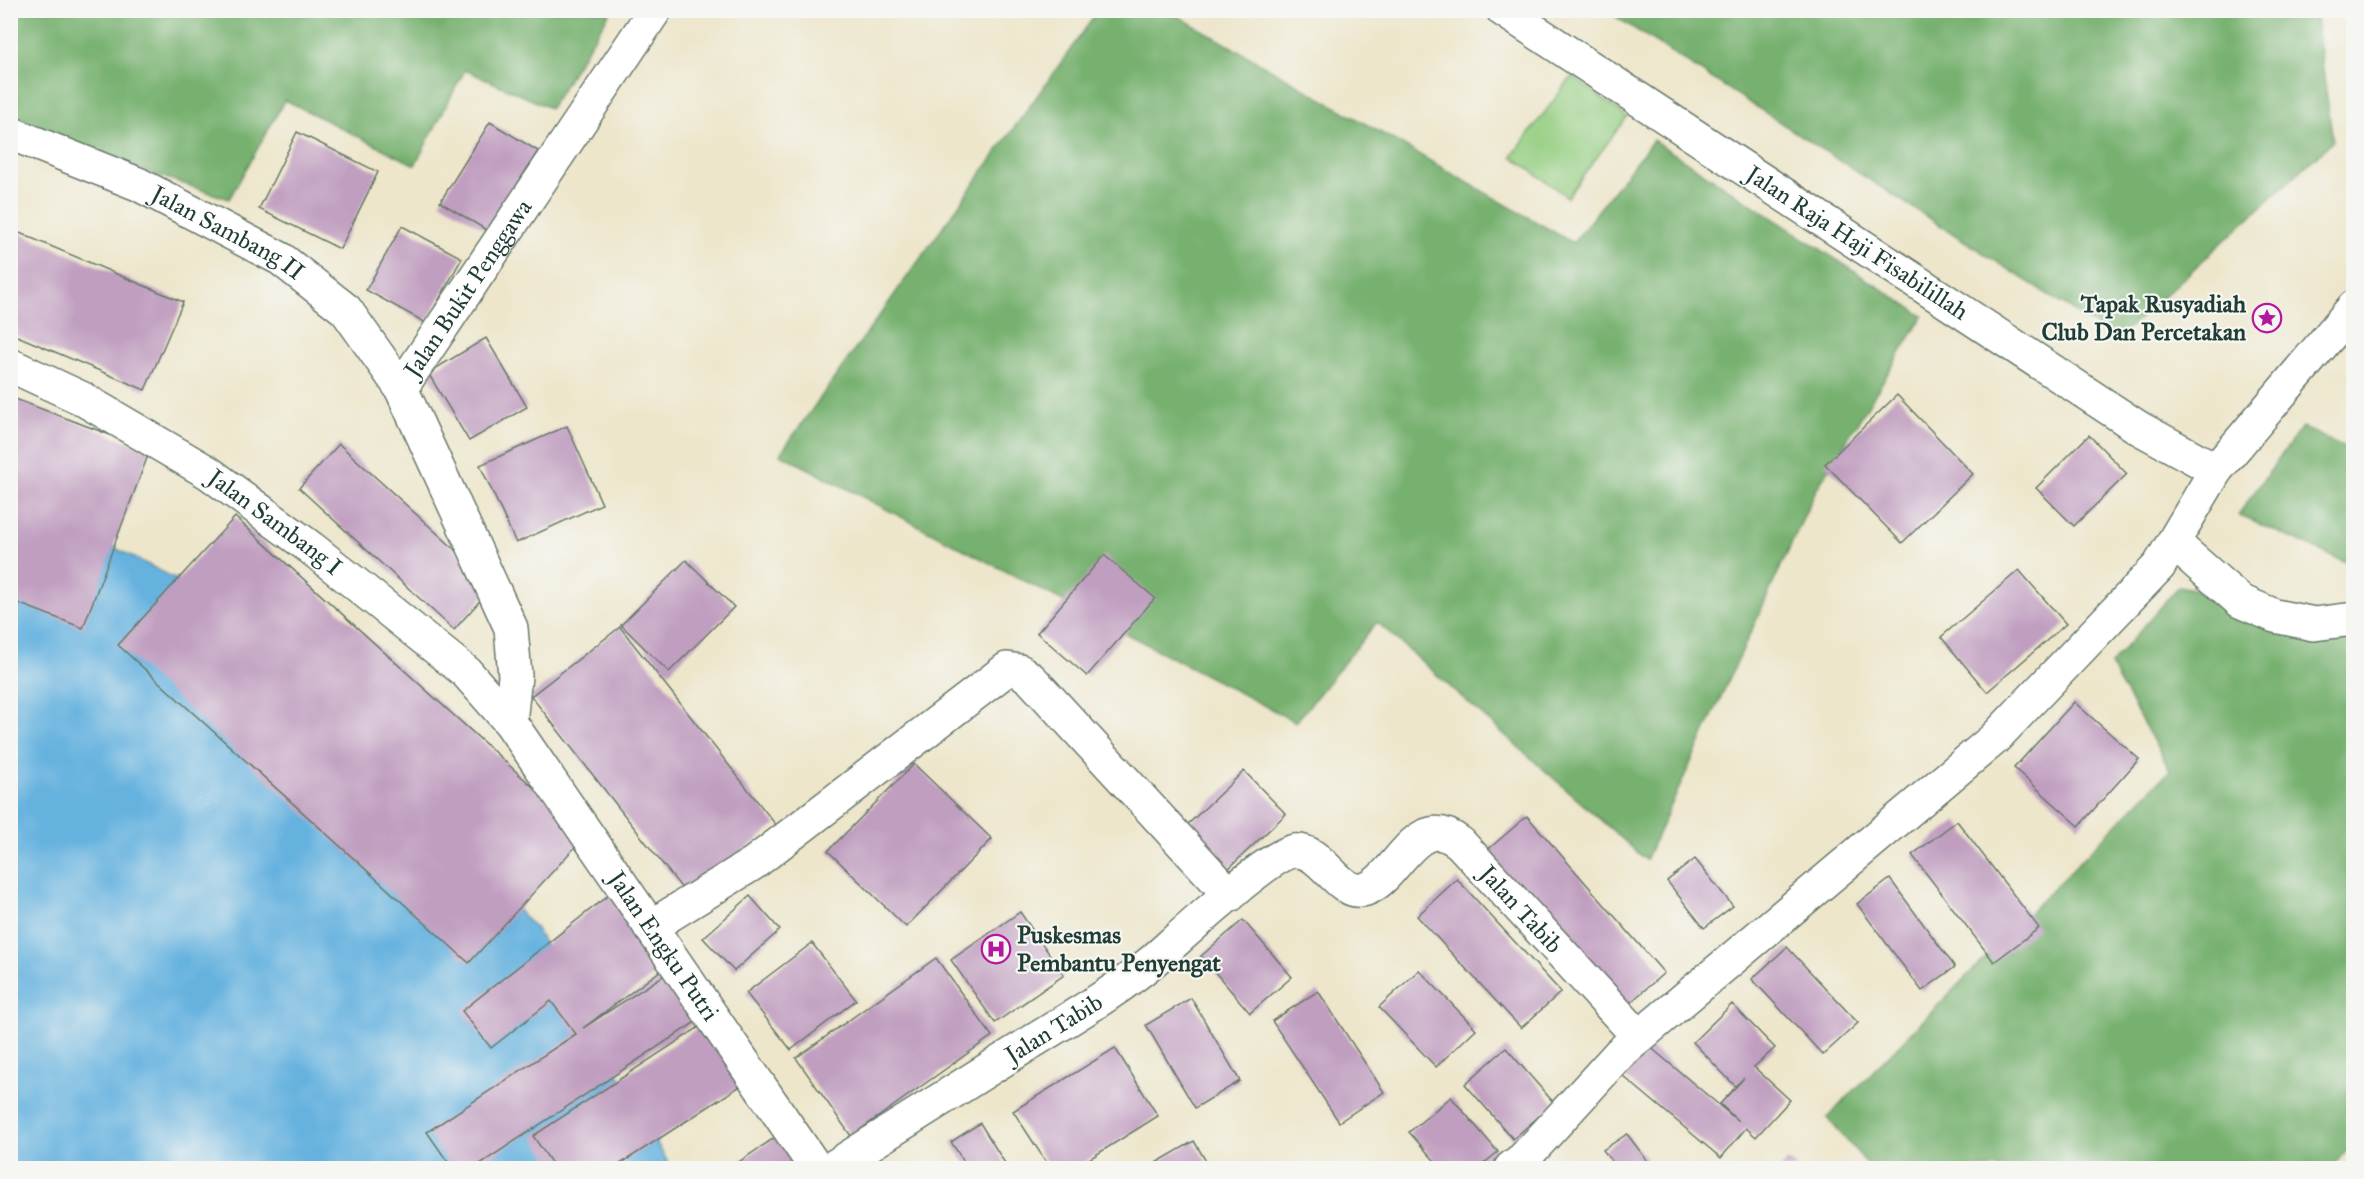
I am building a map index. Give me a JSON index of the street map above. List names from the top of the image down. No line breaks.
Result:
{"streets":{"street":["Jalan Sambang II","Jalan Raja Haji Fisabilillah","Jalan Bukit Penggawa","Jalan Sambang I","Jalan Tabib","Jalan Engku Putri"]},"crossings":[["Jalan Sambang II","Jalan Bukit Penggawa"],["Jalan Bukit Penggawa","Jalan Sambang I"],["Jalan Bukit Penggawa","Jalan Engku Putri"],["Jalan Sambang I","Jalan Engku Putri"]],"places":{"place":["Tapak Rusyadiah Club Dan Percetakan"],"hospital":["Puskesmas Pembantu Penyengat"]}}
